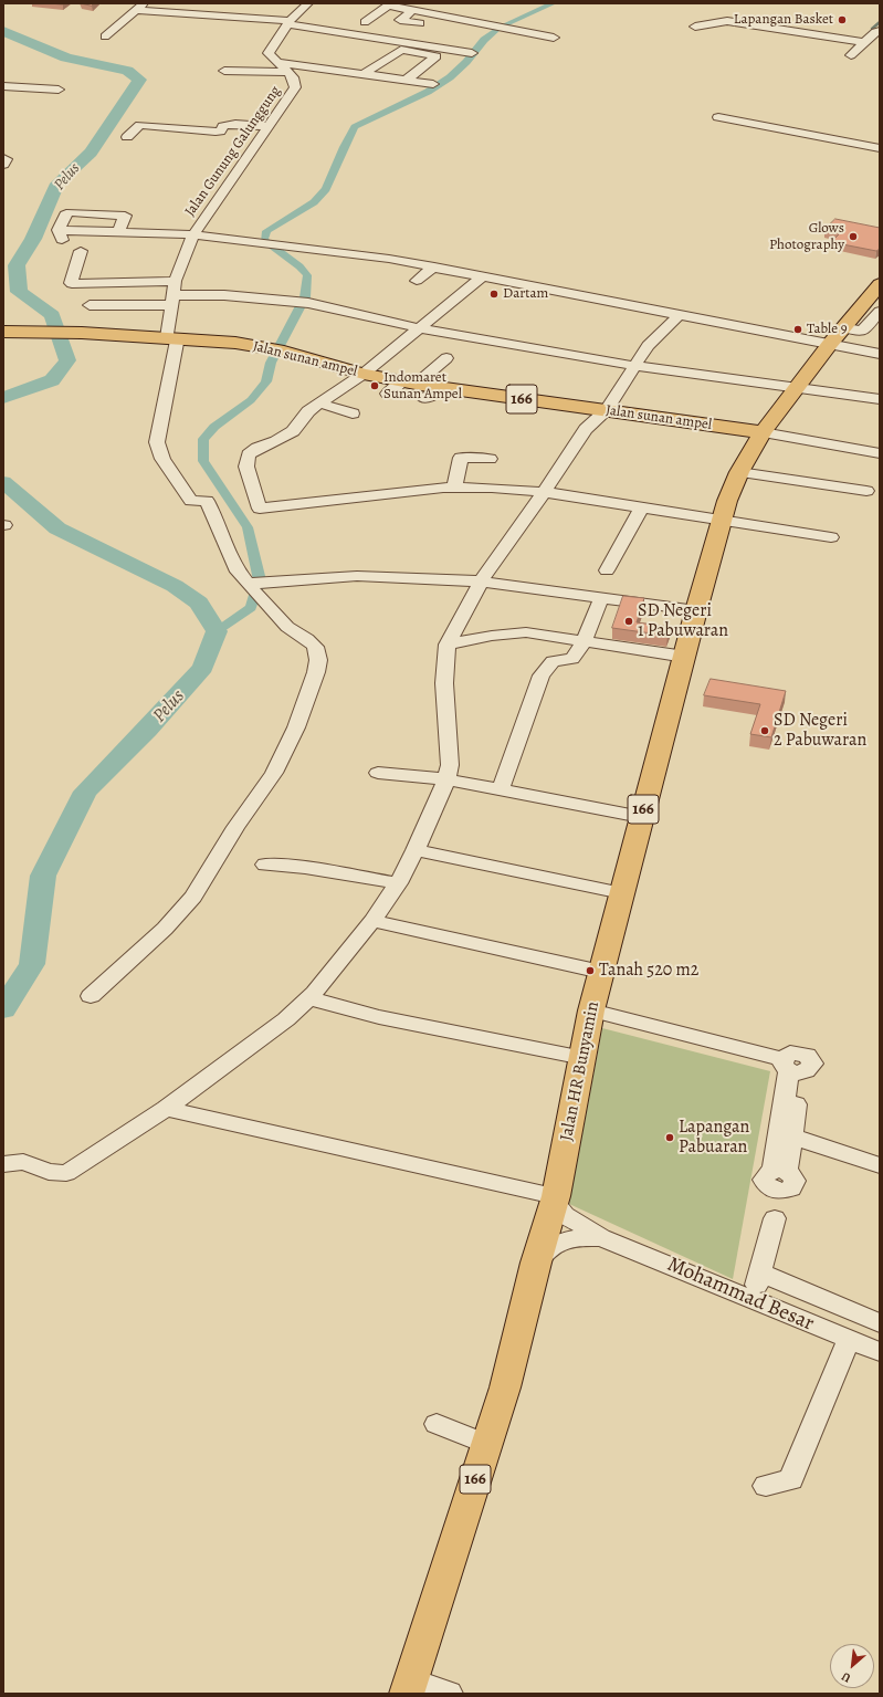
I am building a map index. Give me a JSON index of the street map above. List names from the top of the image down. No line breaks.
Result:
{"streets":{"main road":["Jalan sunan ampel","166","Jalan HR Bunyamin"],"street":["Jalan Gunung Galunggung","Mohammad Besar"]},"crossings":[["Jalan Gunung Galunggung","Jalan sunan ampel"],["Jalan sunan ampel","Jalan HR Bunyamin"],["166","Jalan HR Bunyamin"]],"water":["Pelus"],"places":["Lapangan Basket","Glows Photography","Dartam","Table 9","Indomaret Sunan Ampel","SD Negeri 1 Pabuwaran","SD Negeri 2 Pabuwaran","Tanah 520 m2","Lapangan Pabuaran"],"north":"bottom left"}
